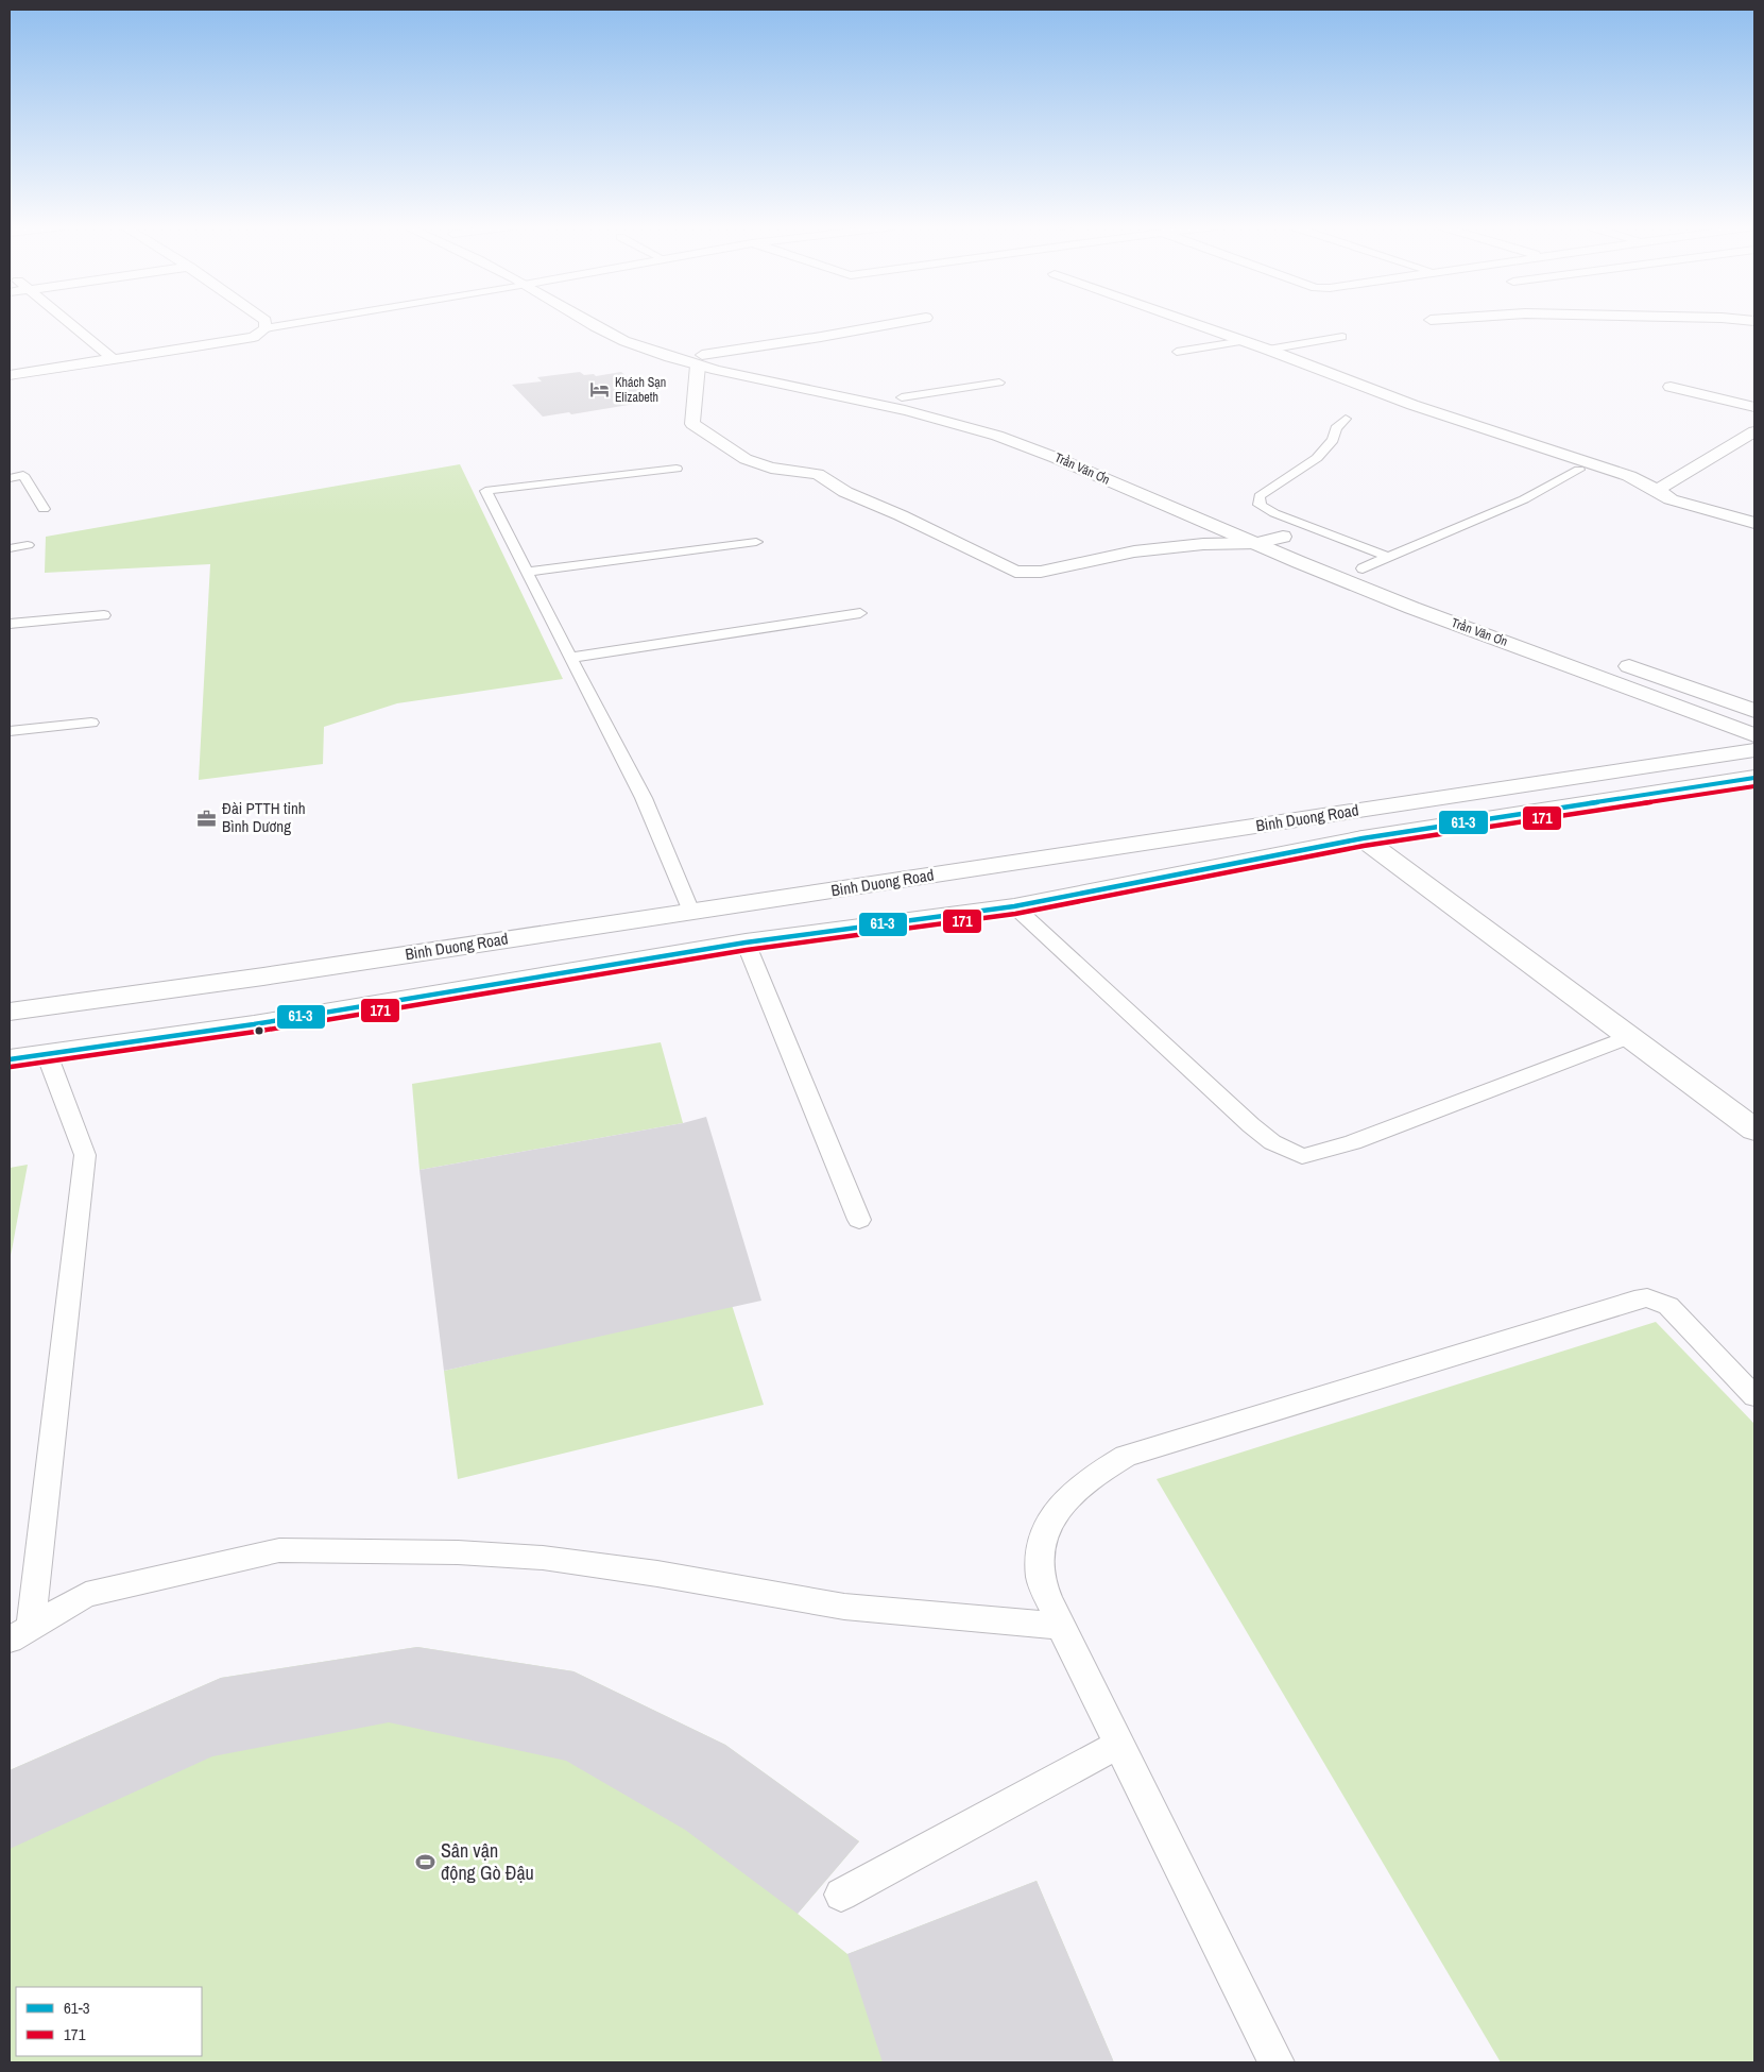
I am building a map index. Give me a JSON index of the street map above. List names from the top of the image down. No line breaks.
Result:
{"streets":{"main road":["Trần Văn Ơn","Binh Duong Road"]},"places":{"hotel":["Khách Sạn Elizabeth"],"office":["Đài PTTH tỉnh Bình Dương"],"sports":["Sân vận động Gò Đậu"]},"lines":["transit line 61-3","transit line 171"],"legend":["61-3","171"]}
